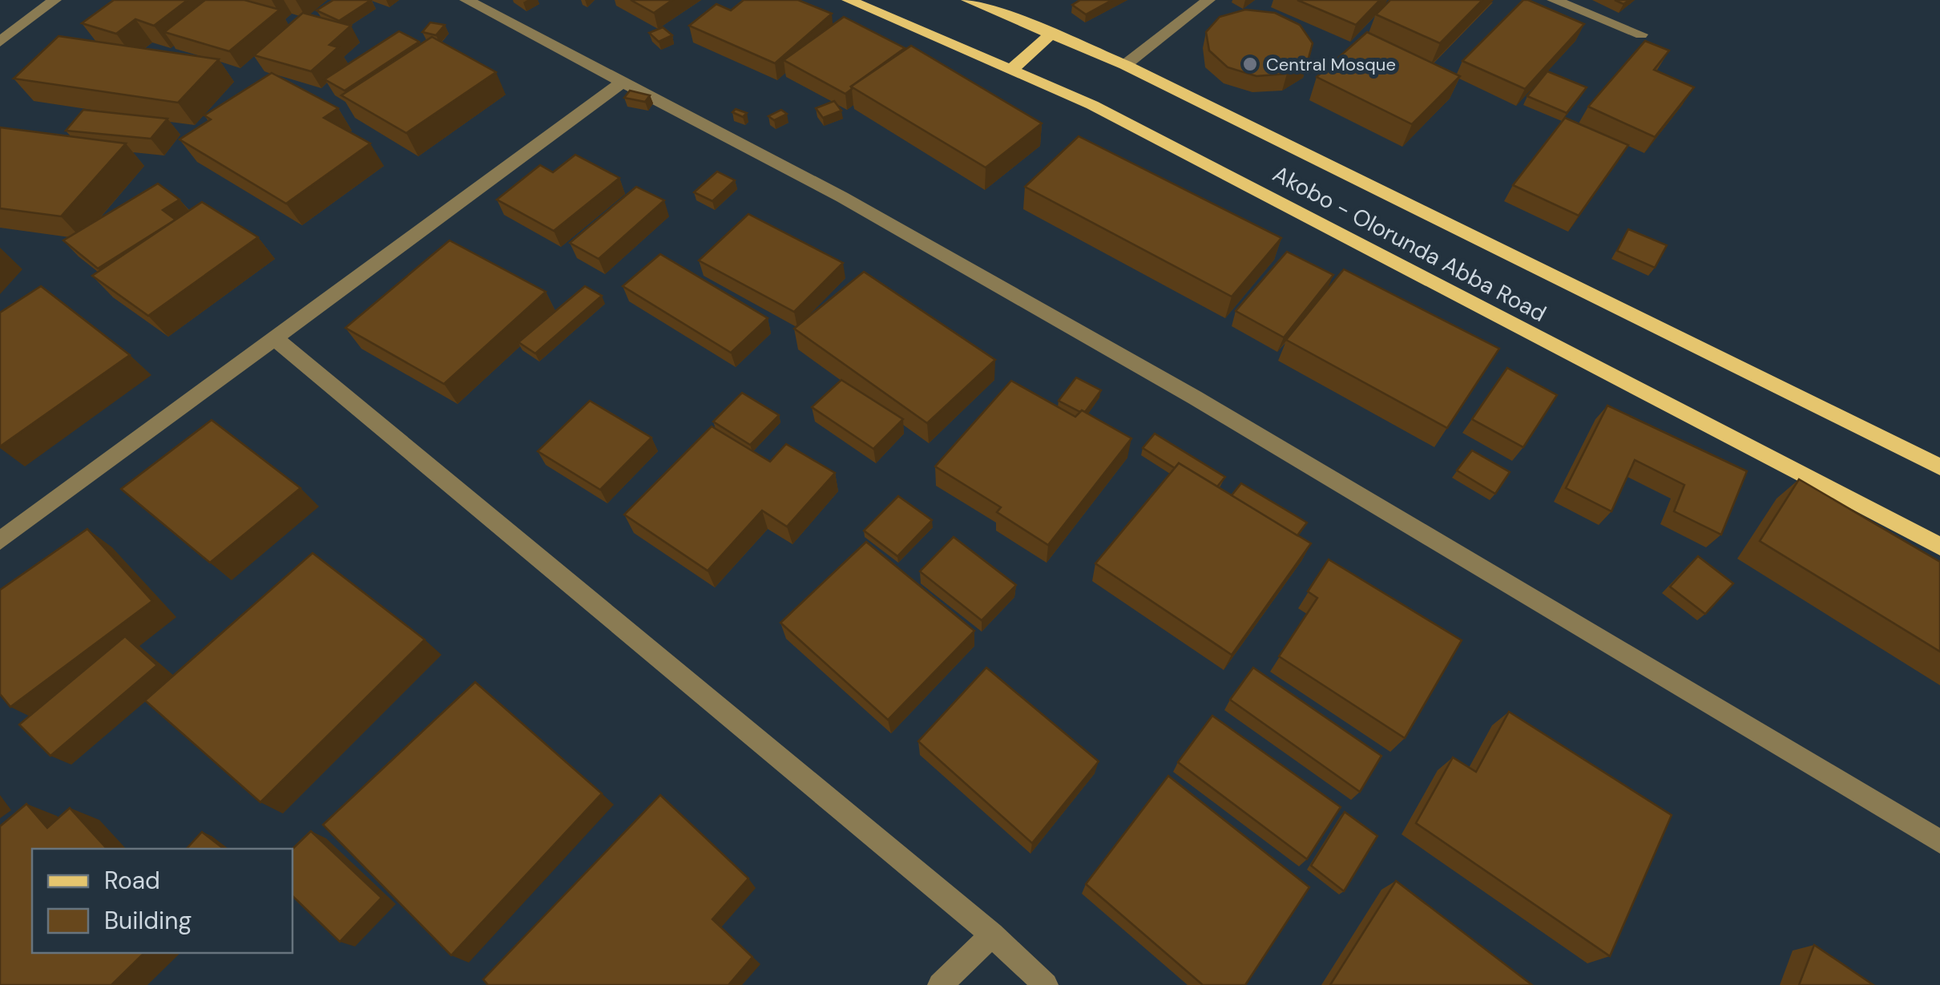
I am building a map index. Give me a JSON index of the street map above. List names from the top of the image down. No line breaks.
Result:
{"streets":{"main road":["Akobo - Olorunda Abba Road"]},"places":["Central Mosque"],"legend":["Road","Building"]}
